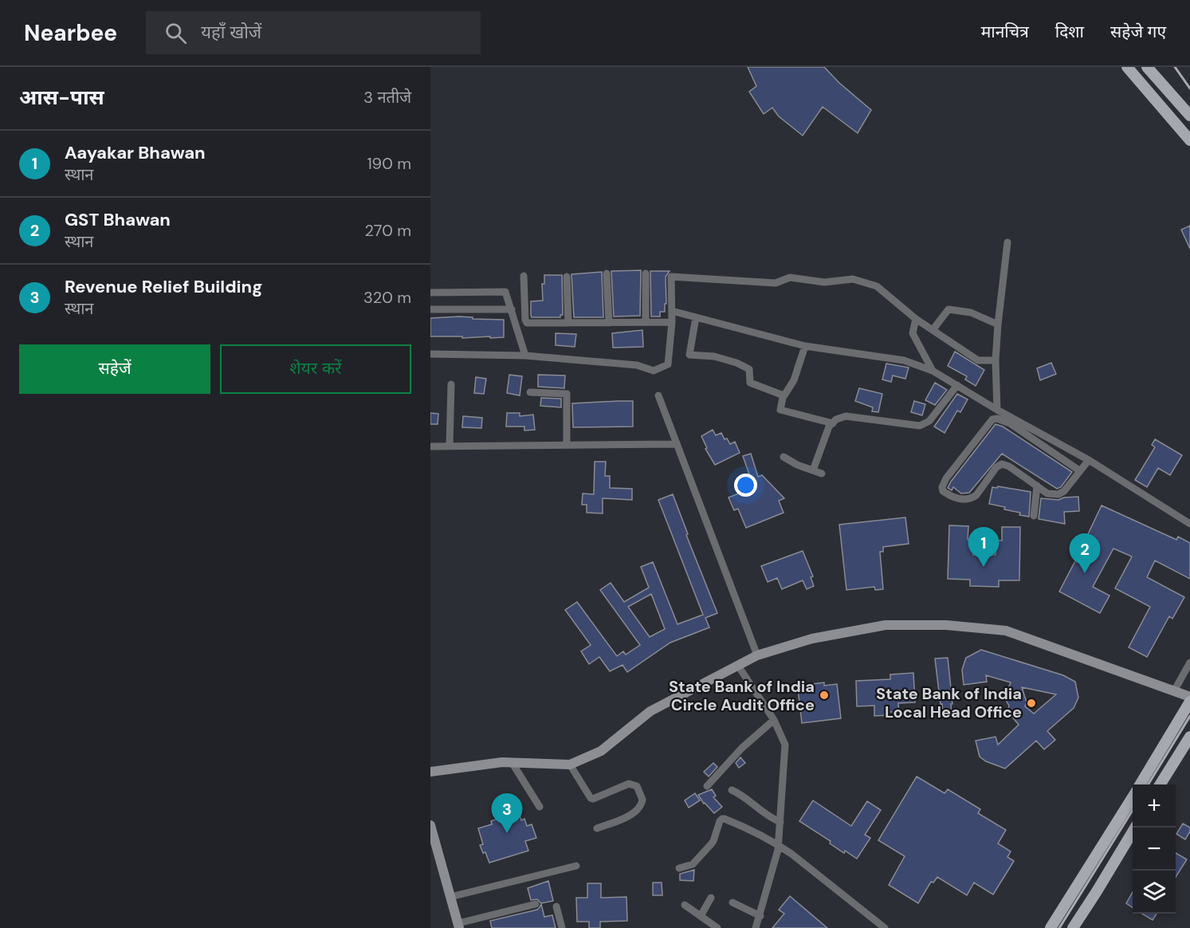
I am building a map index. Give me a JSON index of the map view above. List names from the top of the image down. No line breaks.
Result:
{"places":["State Bank of India Circle Audit Office","State Bank of India Local Head Office"],"page":{"header":"Nearbee","search":"यहाँ खोजें","nav":["मानचित्र","दिशा","सहेजे गए"],"heading":["आस-पास","3 नतीजे"],"list":[{"mark":"1","name":"Aayakar Bhawan","note":"स्थान","value":"190 m"},{"mark":"2","name":"GST Bhawan","note":"स्थान","value":"270 m"},{"mark":"3","name":"Revenue Relief Building","note":"स्थान","value":"320 m"}],"buttons":["सहेजें","शेयर करें"],"pins":["1","2","3"],"map_buttons":["+","−"]}}
